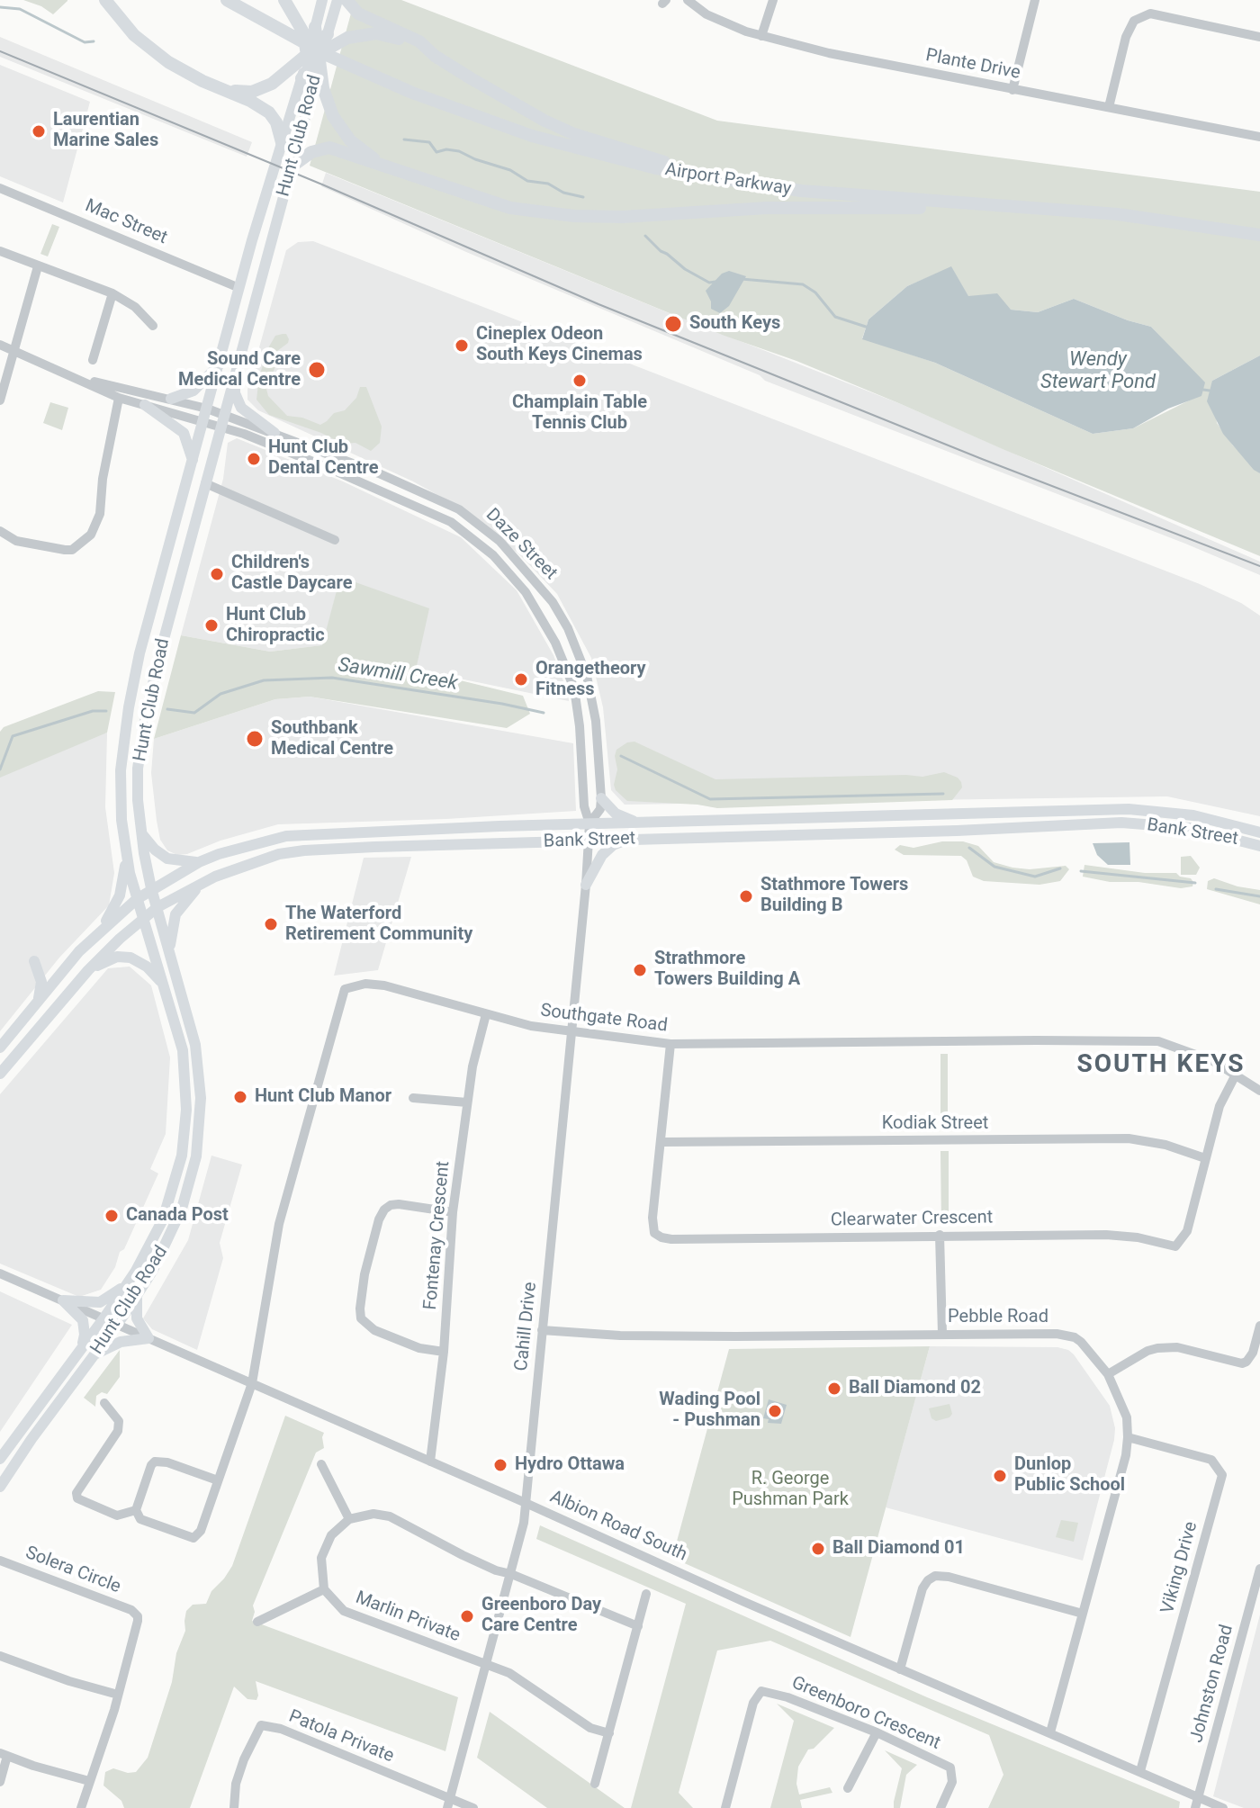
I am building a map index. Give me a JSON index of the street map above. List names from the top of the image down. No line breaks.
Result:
{"streets":{"highway":["Airport Parkway"],"main road":["Hunt Club Road","Bank Street"],"street":["Plante Drive","Mac Street","Daze Street","Southgate Road","Kodiak Street","Clearwater Crescent","Fontenay Crescent","Pebble Road","Cahill Drive","Albion Road South","Viking Drive","Solera Circle","Marlin Private","Johnston Road","Greenboro Crescent","Patola Private"]},"crossings":[["Hunt Club Road","Mac Street"],["Hunt Club Road","Daze Street"],["Hunt Club Road","Bank Street"],["Hunt Club Road","Albion Road South"],["Daze Street","Bank Street"],["Daze Street","Cahill Drive"],["Bank Street","Cahill Drive"],["Southgate Road","Clearwater Crescent"],["Southgate Road","Fontenay Crescent"],["Southgate Road","Cahill Drive"],["Southgate Road","Albion Road South"],["Kodiak Street","Clearwater Crescent"],["Fontenay Crescent","Albion Road South"],["Pebble Road","Cahill Drive"],["Pebble Road","Albion Road South"],["Pebble Road","Viking Drive"],["Cahill Drive","Albion Road South"],["Cahill Drive","Marlin Private"],["Cahill Drive","Patola Private"],["Albion Road South","Viking Drive"],["Albion Road South","Johnston Road"]],"districts":["SOUTH KEYS"],"water":["Wendy Stewart Pond","Sawmill Creek"],"parks":["R. George Pushman Park"],"places":["Laurentian Marine Sales","South Keys","Cineplex Odeon South Keys Cinemas","Sound Care Medical Centre","Champlain Table Tennis Club","Hunt Club Dental Centre","Children's Castle Daycare","Hunt Club Chiropractic","Orangetheory Fitness","Southbank Medical Centre","Stathmore Towers Building B","The Waterford Retirement Community","Strathmore Towers Building A","Hunt Club Manor","Canada Post","Ball Diamond 02","Wading Pool - Pushman","Hydro Ottawa","Dunlop Public School","Ball Diamond 01","Greenboro Day Care Centre"]}
